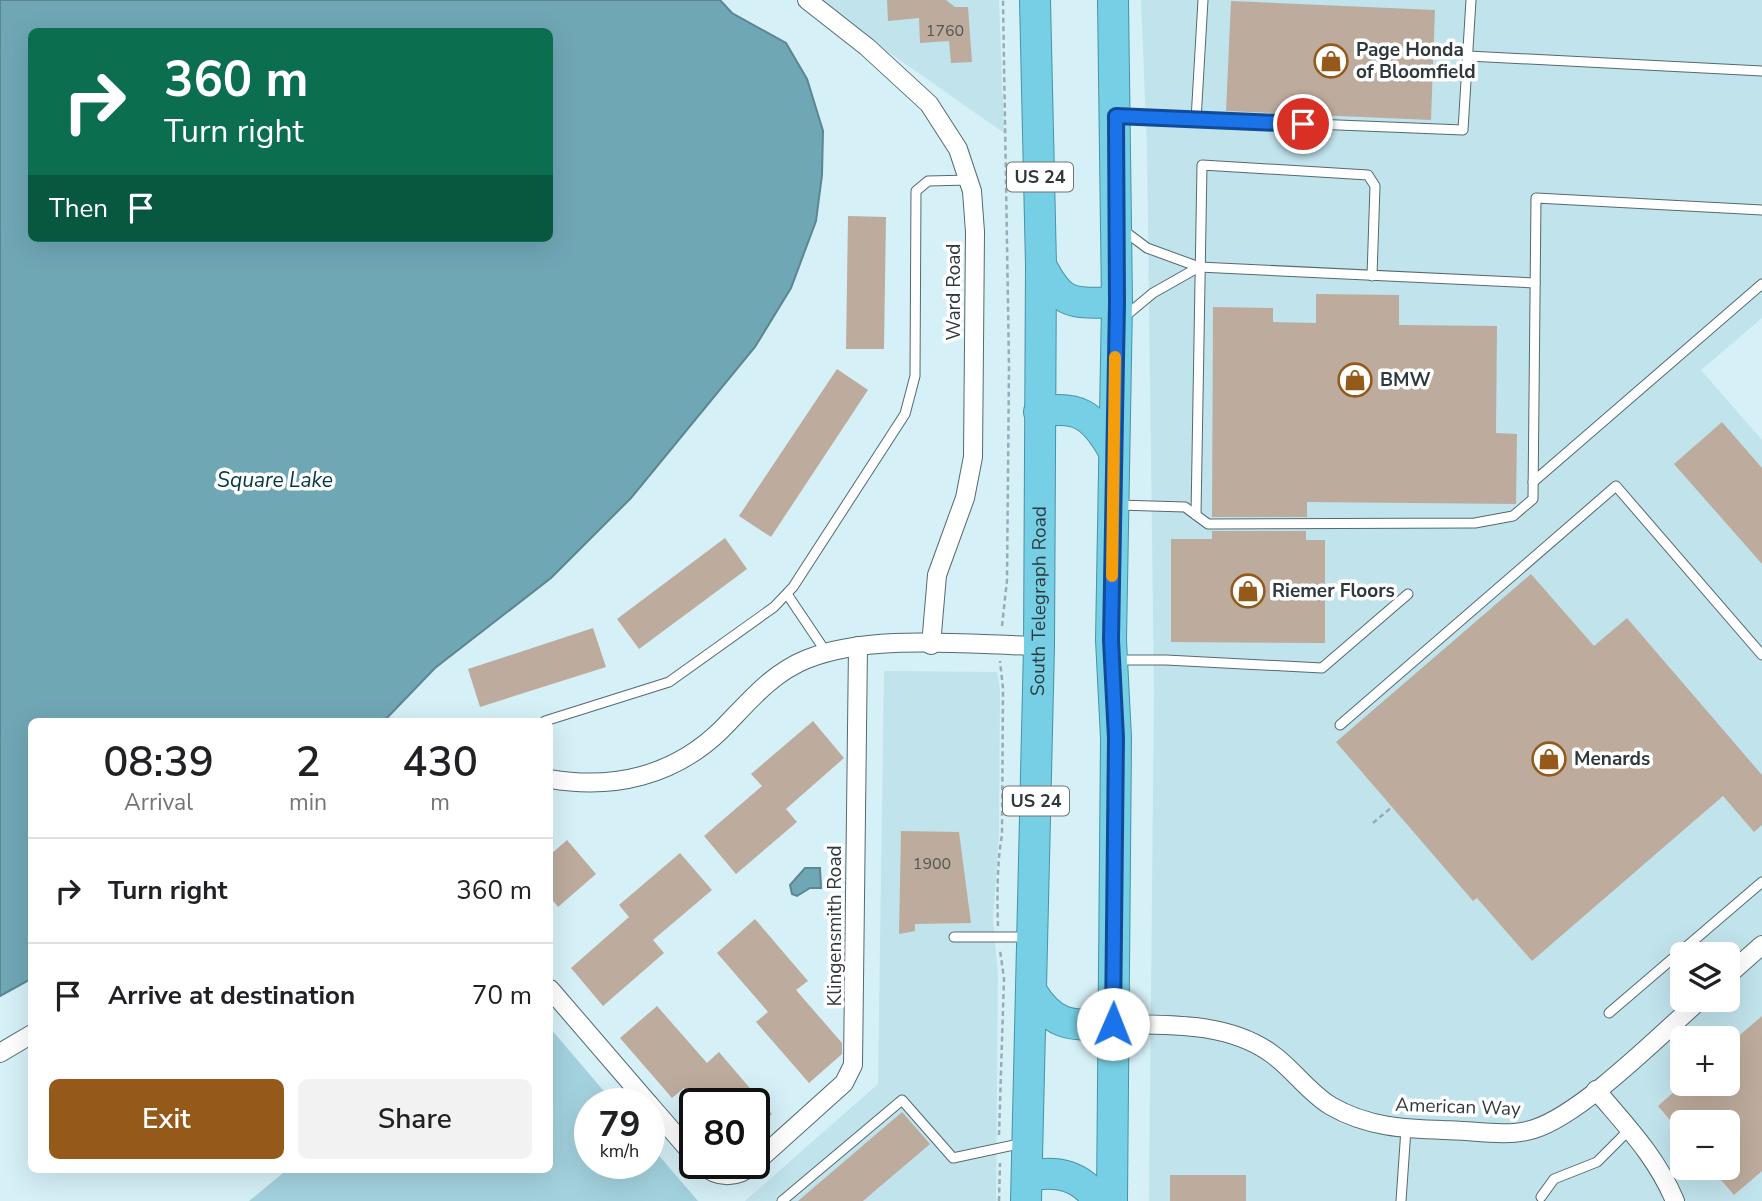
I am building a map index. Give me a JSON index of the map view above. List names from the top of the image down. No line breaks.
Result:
{"streets":{"highway":["US 24","South Telegraph Road"],"street":["Ward Road","Klingensmith Road","American Way"]},"water":["Square Lake"],"places":{"shop":["Page Honda of Bloomfield","BMW","Riemer Floors","Menards"]},"house_numbers":["1760","1900"],"page":{"turn":["360 m","Turn right"],"then":"Then","eta":["08:39","Arrival","2","min","430","m"],"list":[{"name":"Turn right","value":"360 m"},{"name":"Arrive at destination","value":"70 m"}],"map_buttons":["+","−"],"buttons":["Exit","Share"],"speed":"79 km/h","limit":"80"}}
